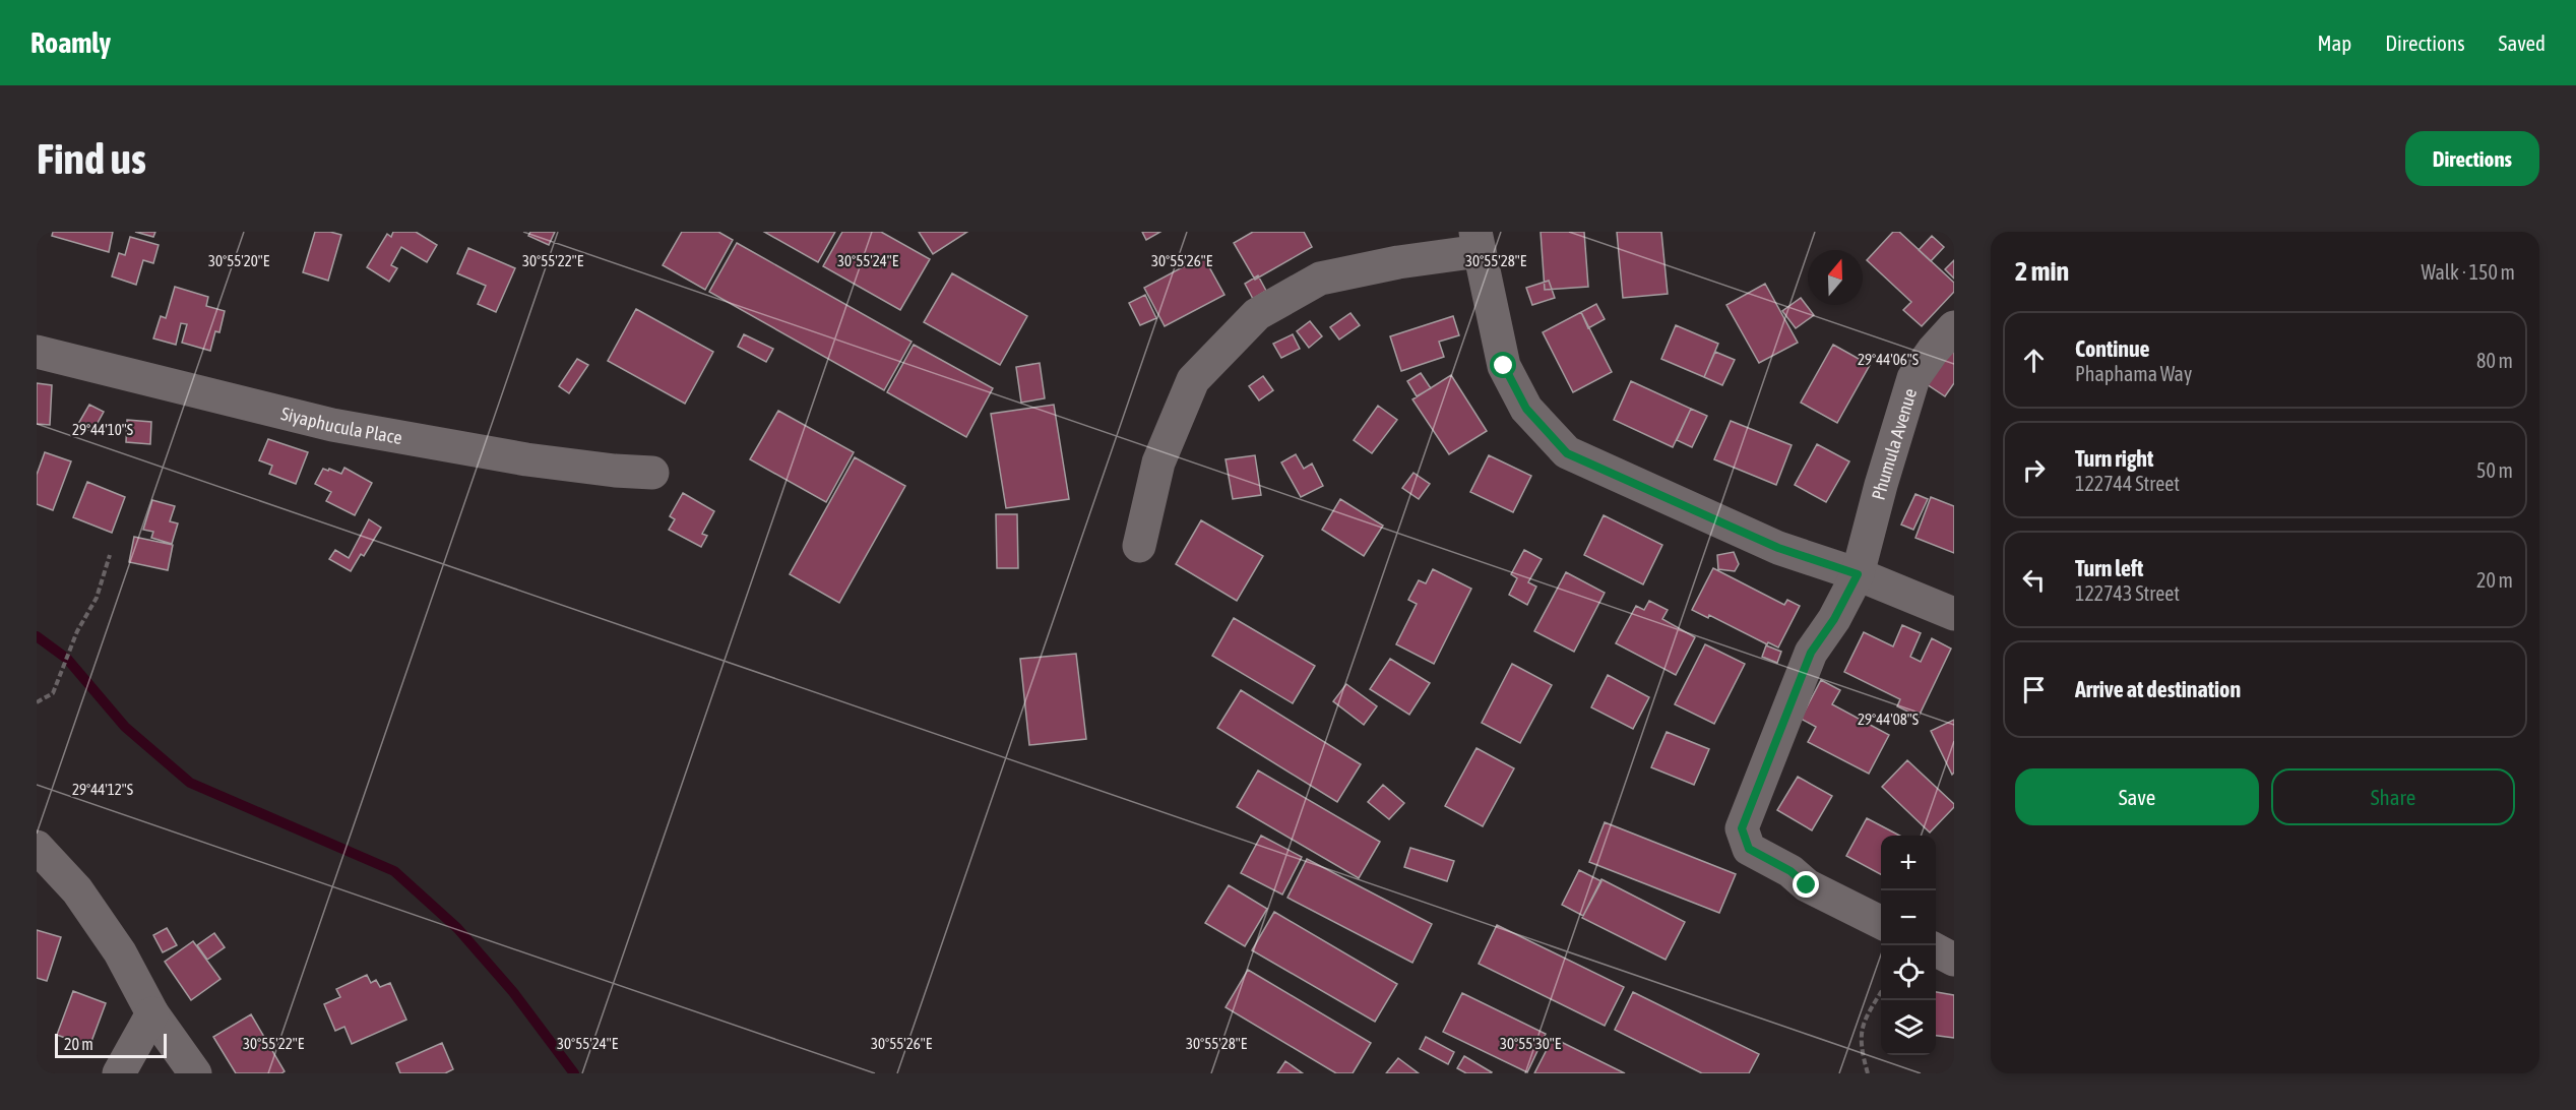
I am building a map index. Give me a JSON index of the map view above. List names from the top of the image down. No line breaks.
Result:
{"streets":{"street":["Siyaphucula Place","Phumula Avenue"]},"scale_bar":"20 m","north":"top","page":{"header":"Roamly","nav":["Map","Directions","Saved"],"buttons":["Directions",["Save","Share"]],"title":"Find us","heading":["2 min","Walk · 150 m"],"list":[["Continue","Phaphama Way","80 m"],["Turn right","122744 Street","50 m"],["Turn left","122743 Street","20 m"],"Arrive at destination"],"map_buttons":["+","−"],"scale":"20 m"},"coordinates":["30°55'20\"E","30°55'22\"E","30°55'24\"E","30°55'26\"E","30°55'28\"E","29°44'06\"S","29°44'10\"S","29°44'08\"S","29°44'12\"S","30°55'30\"E"]}
